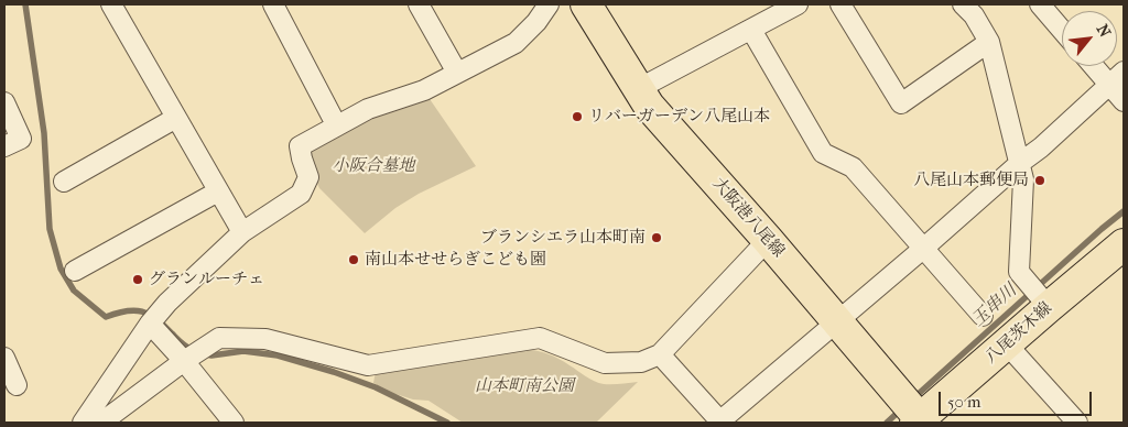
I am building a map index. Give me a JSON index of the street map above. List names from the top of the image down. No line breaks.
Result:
{"streets":{"main road":["大阪港八尾線","八尾茨木線"]},"crossings":[["大阪港八尾線","八尾茨木線"]],"water":["玉串川"],"parks":["小阪合墓地","山本町南公園"],"places":["リバーガーデン八尾山本","八尾山本郵便局","ブランシエラ山本町南","南山本せせらぎこども園","グランルーチェ"],"scale_bar":"50 m","north":"top right"}
